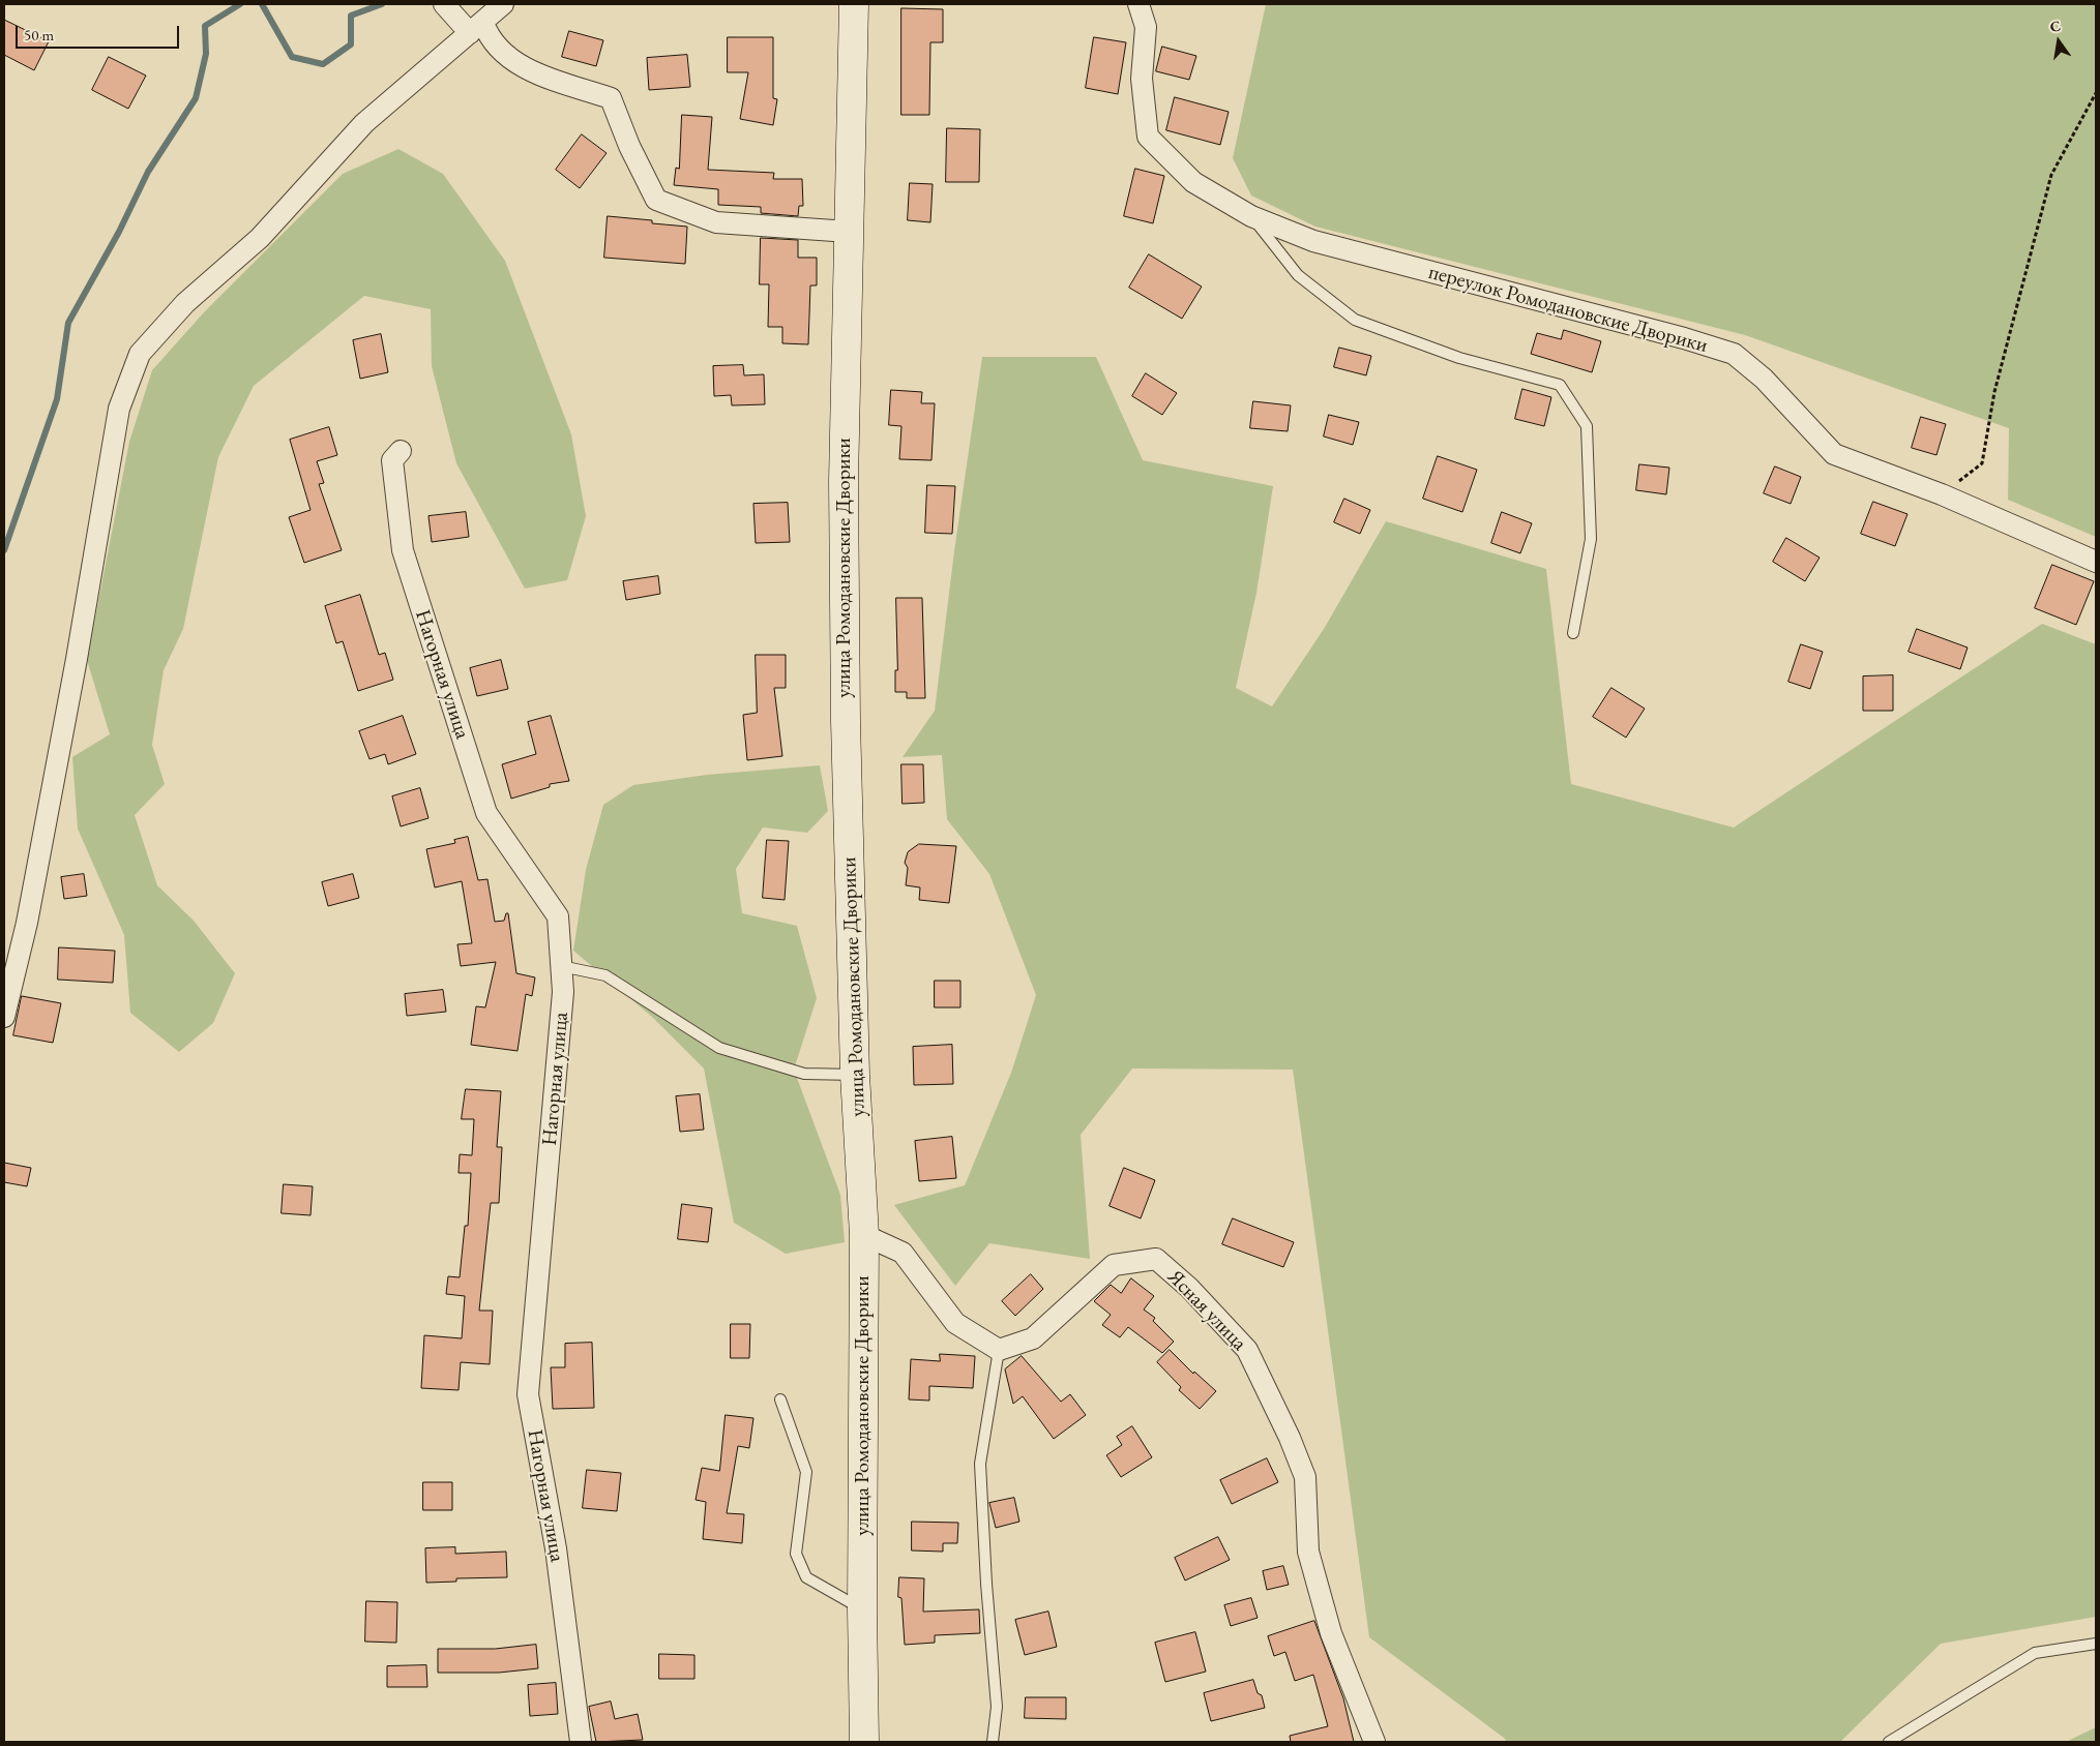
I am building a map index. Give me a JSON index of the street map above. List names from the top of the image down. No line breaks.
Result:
{"streets":{"street":["переулок Ромодановские Дворики","улица Ромодановские Дворики","Нагорная улица","Ясная улица"]},"scale_bar":"50 m","north":"top"}
